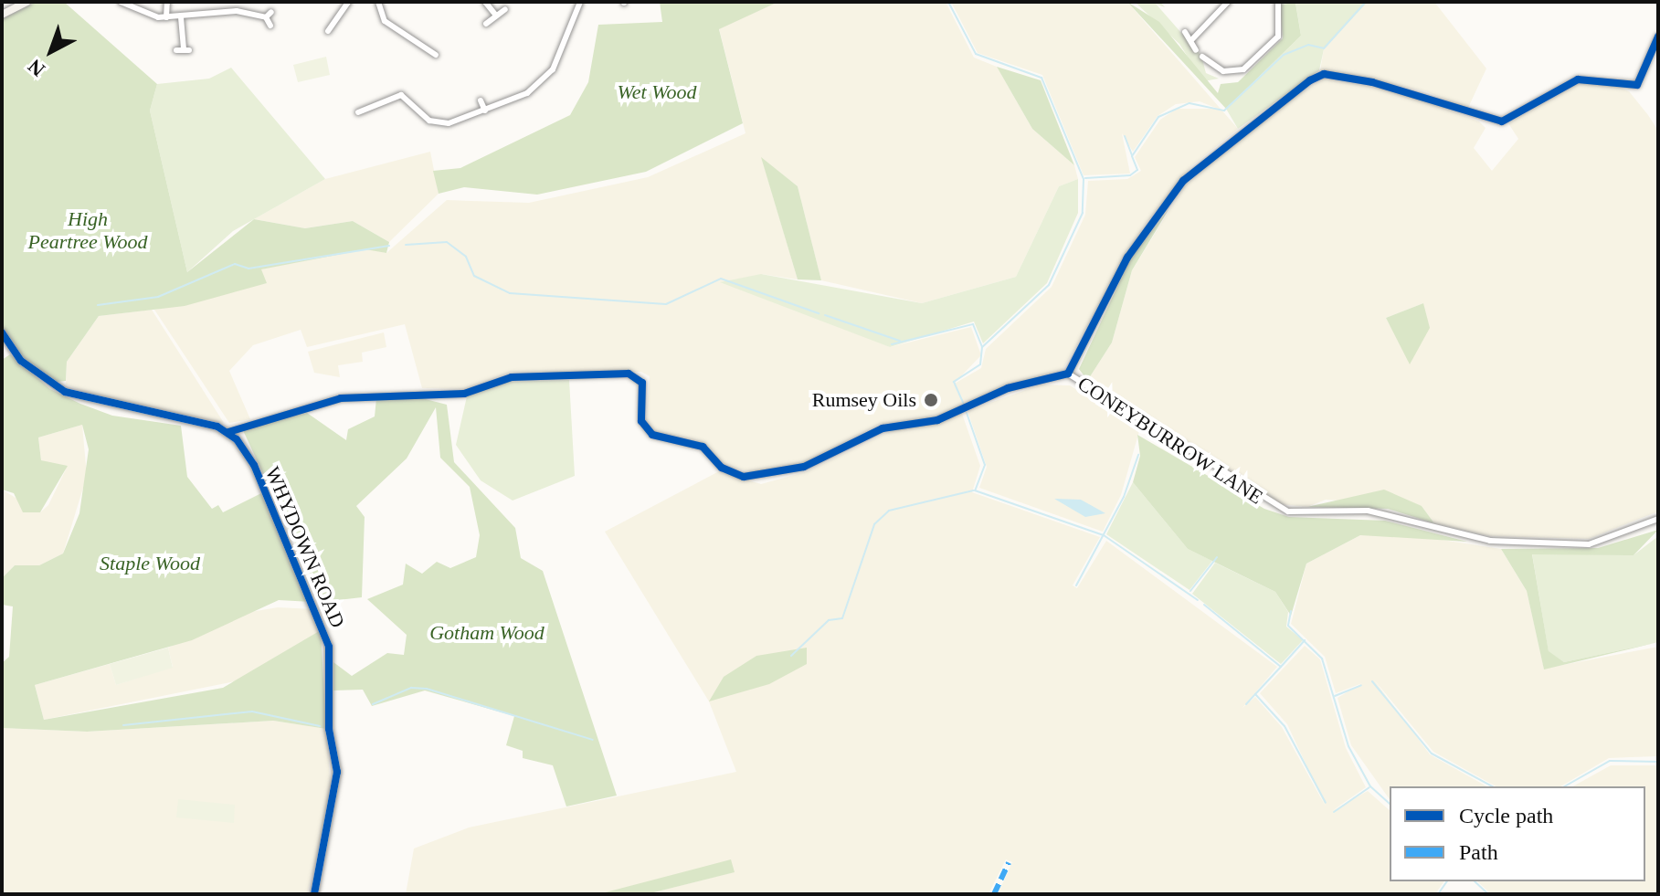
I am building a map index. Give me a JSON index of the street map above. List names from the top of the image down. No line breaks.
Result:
{"streets":{"street":["CONEYBURROW LANE","WHYDOWN ROAD"]},"parks":["Wet Wood","High Peartree Wood","Staple Wood","Gotham Wood"],"places":["Rumsey Oils"],"legend":["Cycle path","Path"],"north":"bottom left"}
